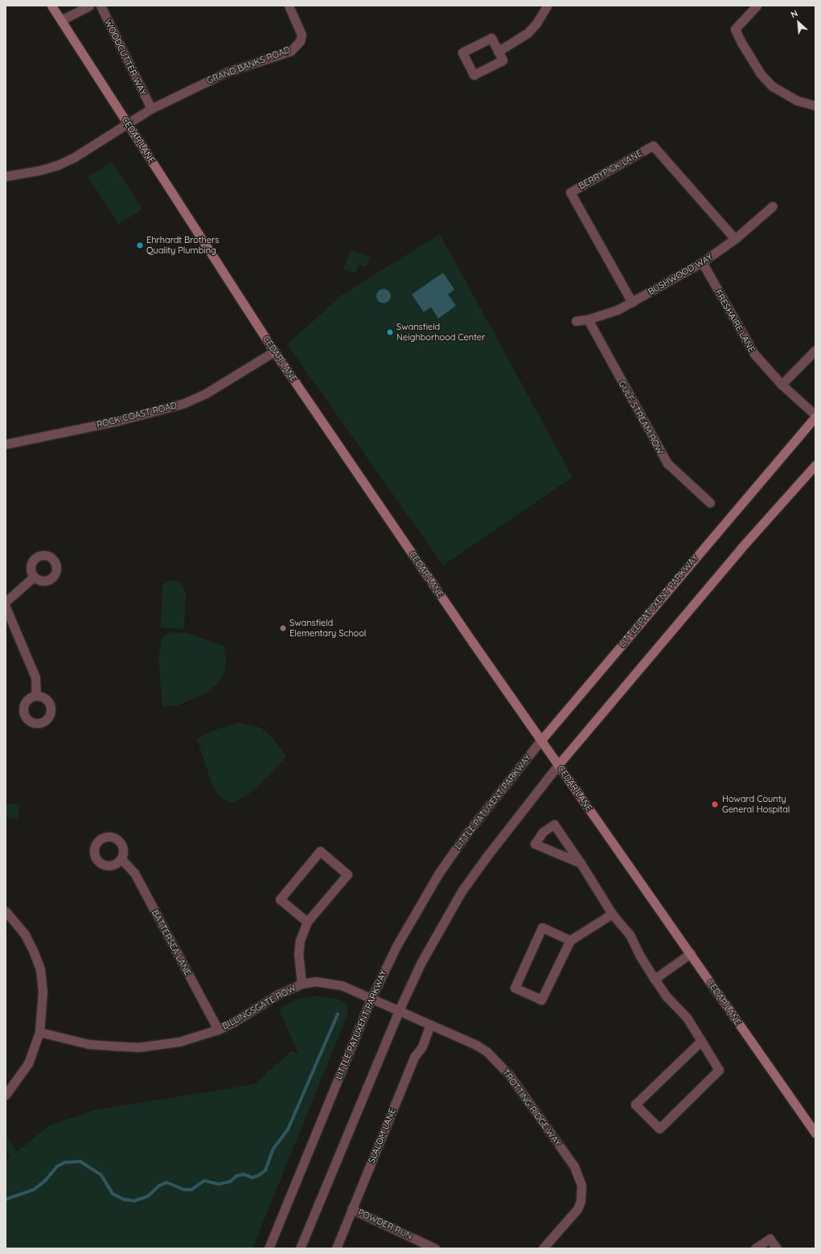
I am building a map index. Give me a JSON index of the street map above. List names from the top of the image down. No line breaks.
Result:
{"streets":{"main road":["CEDAR LANE","LITTLE PATUXENT PARKWAY"],"street":["WOODCUTTER WAY","GRAND BANKS ROAD","BERRYPICK LANE","BUSHWOOD WAY","FRESHAIRE LANE","ROCK COAST ROAD","GULF STREAM ROW","BATTERSEA LANE","BILLINGSGATE ROW","TROTTING RIDGE WAY","SLALOM LANE","POWDER RUN"]},"crossings":[["WOODCUTTER WAY","GRAND BANKS ROAD"],["GRAND BANKS ROAD","CEDAR LANE"],["CEDAR LANE","ROCK COAST ROAD"],["CEDAR LANE","LITTLE PATUXENT PARKWAY"],["BERRYPICK LANE","BUSHWOOD WAY"],["BUSHWOOD WAY","FRESHAIRE LANE"],["BUSHWOOD WAY","GULF STREAM ROW"],["FRESHAIRE LANE","LITTLE PATUXENT PARKWAY"],["LITTLE PATUXENT PARKWAY","BILLINGSGATE ROW"],["BATTERSEA LANE","BILLINGSGATE ROW"],["BILLINGSGATE ROW","TROTTING RIDGE WAY"],["TROTTING RIDGE WAY","SLALOM LANE"],["SLALOM LANE","POWDER RUN"]],"places":["Ehrhardt Brothers Quality Plumbing","Swansfield Neighborhood Center","Swansfield Elementary School","Howard County General Hospital"],"north":"top left"}
